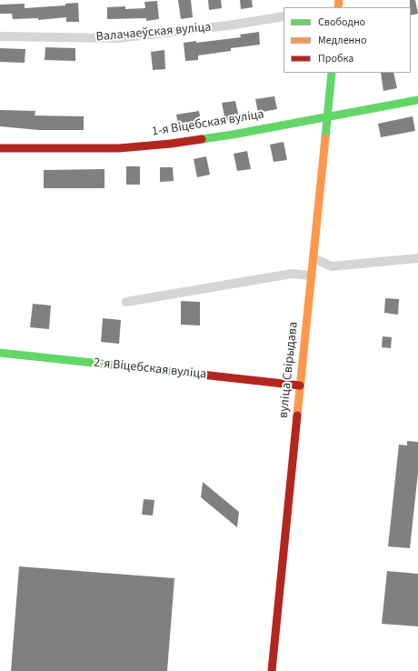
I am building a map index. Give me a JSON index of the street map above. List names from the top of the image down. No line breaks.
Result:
{"streets":{"street":["Валачаеўская вуліца","1-я Віцебская вуліца","2-я Віцебская вуліца","вуліца Свірыдава"]},"crossings":[["1-я Віцебская вуліца","вуліца Свірыдава"],["2-я Віцебская вуліца","вуліца Свірыдава"]],"legend":["Свободно","Медленно","Пробка"]}
